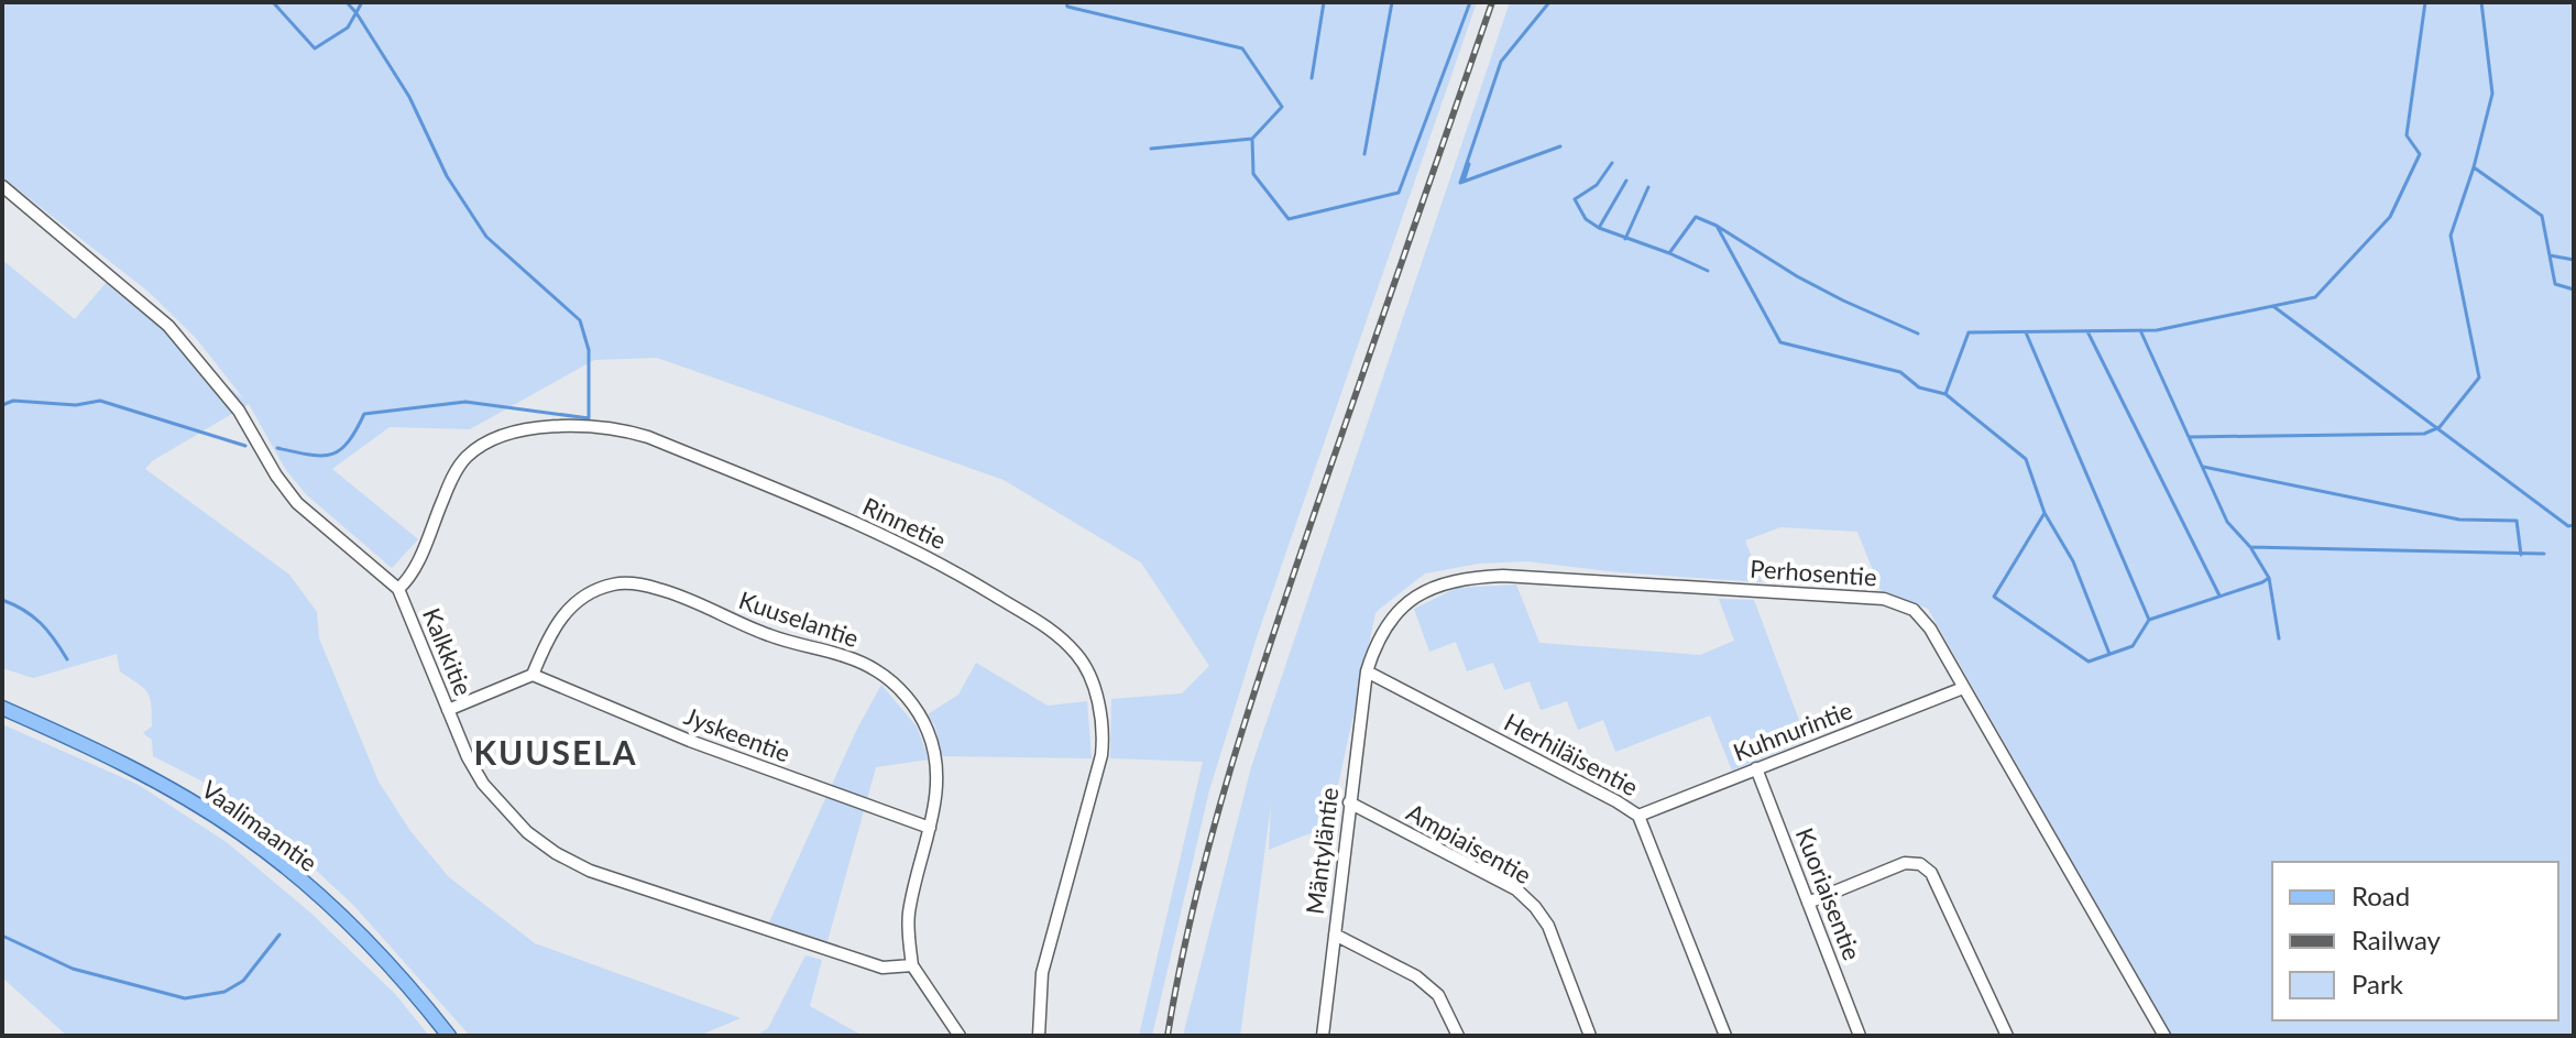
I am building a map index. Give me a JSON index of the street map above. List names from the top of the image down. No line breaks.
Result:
{"streets":{"main road":["Vaalimaantie"],"street":["Rinnetie","Perhosentie","Kuuselantie","Kalkkitie","Kuhnurintie","Jyskeentie","Herhiläisentie","Ampiaisentie","Mäntyläntie","Kuoriaisentie"]},"crossings":[["Rinnetie","Kalkkitie"],["Perhosentie","Kuhnurintie"],["Perhosentie","Herhiläisentie"],["Perhosentie","Mäntyläntie"],["Kuuselantie","Kalkkitie"],["Kuuselantie","Jyskeentie"],["Kuhnurintie","Herhiläisentie"],["Kuhnurintie","Kuoriaisentie"],["Herhiläisentie","Mäntyläntie"],["Ampiaisentie","Mäntyläntie"]],"districts":["KUUSELA"],"legend":["Road","Railway","Park"]}
